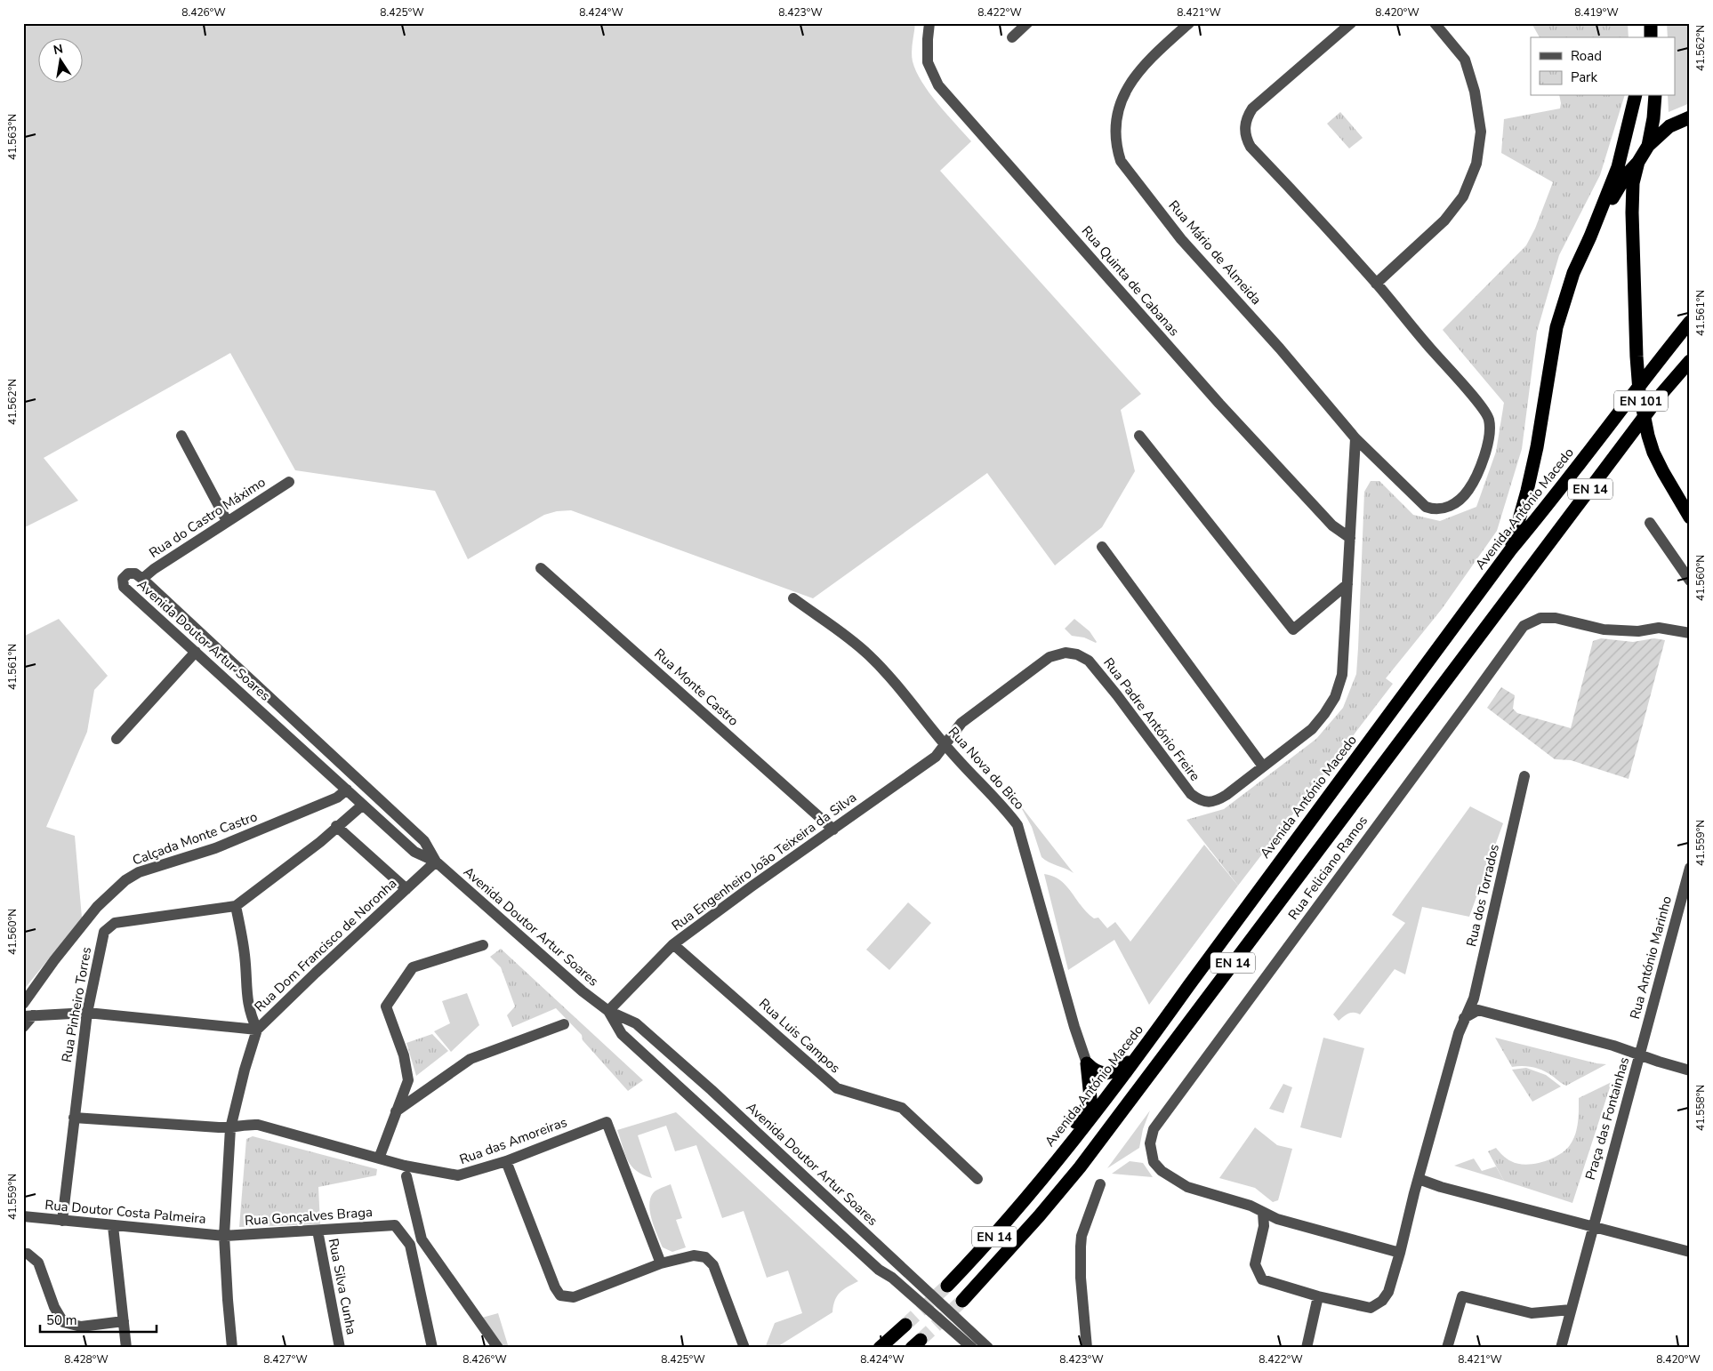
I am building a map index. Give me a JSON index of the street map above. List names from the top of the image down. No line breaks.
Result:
{"streets":{"highway":["EN 101","EN 14","Avenida António Macedo"],"street":["Rua Mário de Almeida","Rua Quinta de Cabanas","Rua do Castro Máximo","Avenida Doutor Artur Soares","Rua Monte Castro","Rua Padre António Freire","Rua Nova do Bico","Calçada Monte Castro","Rua Engenheiro João Teixeira da Silva","Rua Feliciano Ramos","Rua dos Torrados","Rua Dom Francisco de Noronha","Rua António Marinho","Rua Pinheiro Torres","Rua Luis Campos","Praça das Fontainhas","Rua das Amoreiras","Rua Doutor Costa Palmeira","Rua Gonçalves Braga","Rua Silva Cunha"]},"crossings":[["Rua Mário de Almeida","Rua Padre António Freire"],["Rua Quinta de Cabanas","Rua Padre António Freire"],["Rua do Castro Máximo","Avenida Doutor Artur Soares"],["Avenida Doutor Artur Soares","Calçada Monte Castro"],["Avenida Doutor Artur Soares","Rua Engenheiro João Teixeira da Silva"],["Avenida Doutor Artur Soares","Rua Dom Francisco de Noronha"],["Rua Monte Castro","Rua Engenheiro João Teixeira da Silva"],["Rua Padre António Freire","Rua Nova do Bico"],["Rua Padre António Freire","Rua Engenheiro João Teixeira da Silva"],["Rua Nova do Bico","Rua Engenheiro João Teixeira da Silva"],["Rua Engenheiro João Teixeira da Silva","Rua Luis Campos"],["Rua dos Torrados","Praça das Fontainhas"],["Rua Dom Francisco de Noronha","Rua das Amoreiras"],["Rua Dom Francisco de Noronha","Rua Doutor Costa Palmeira"],["Rua Dom Francisco de Noronha","Rua Gonçalves Braga"],["Rua António Marinho","Praça das Fontainhas"],["Rua Pinheiro Torres","Rua das Amoreiras"],["Rua Pinheiro Torres","Rua Doutor Costa Palmeira"],["Rua Doutor Costa Palmeira","Rua Gonçalves Braga"],["Rua Gonçalves Braga","Rua Silva Cunha"]],"legend":["Road","Park"],"scale_bar":"50 m","north":"top","coordinates":["8.426°W","8.425°W","8.424°W","8.423°W","8.422°W","8.421°W","8.420°W","8.419°W","41.562°N","41.563°N","41.561°N","41.560°N","41.559°N","41.558°N","8.428°W","8.427°W"]}
